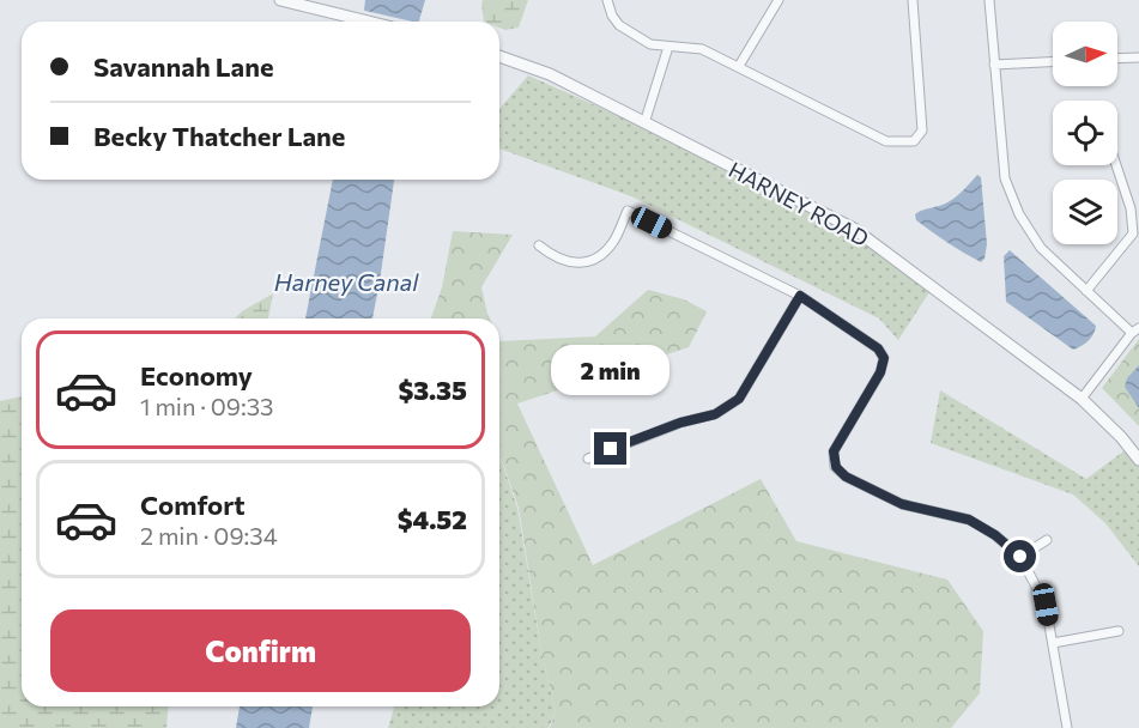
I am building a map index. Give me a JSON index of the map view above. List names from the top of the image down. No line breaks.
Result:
{"streets":{"street":["HARNEY ROAD"]},"water":["Harney Canal"],"north":"right","page":{"banner":["Savannah Lane","Becky Thatcher Lane"],"list":[{"name":"Economy","note":"1 min · 09:33","value":"$3.35"},{"name":"Comfort","note":"2 min · 09:34","value":"$4.52"}],"bubble":"2 min","buttons":"Confirm"}}
